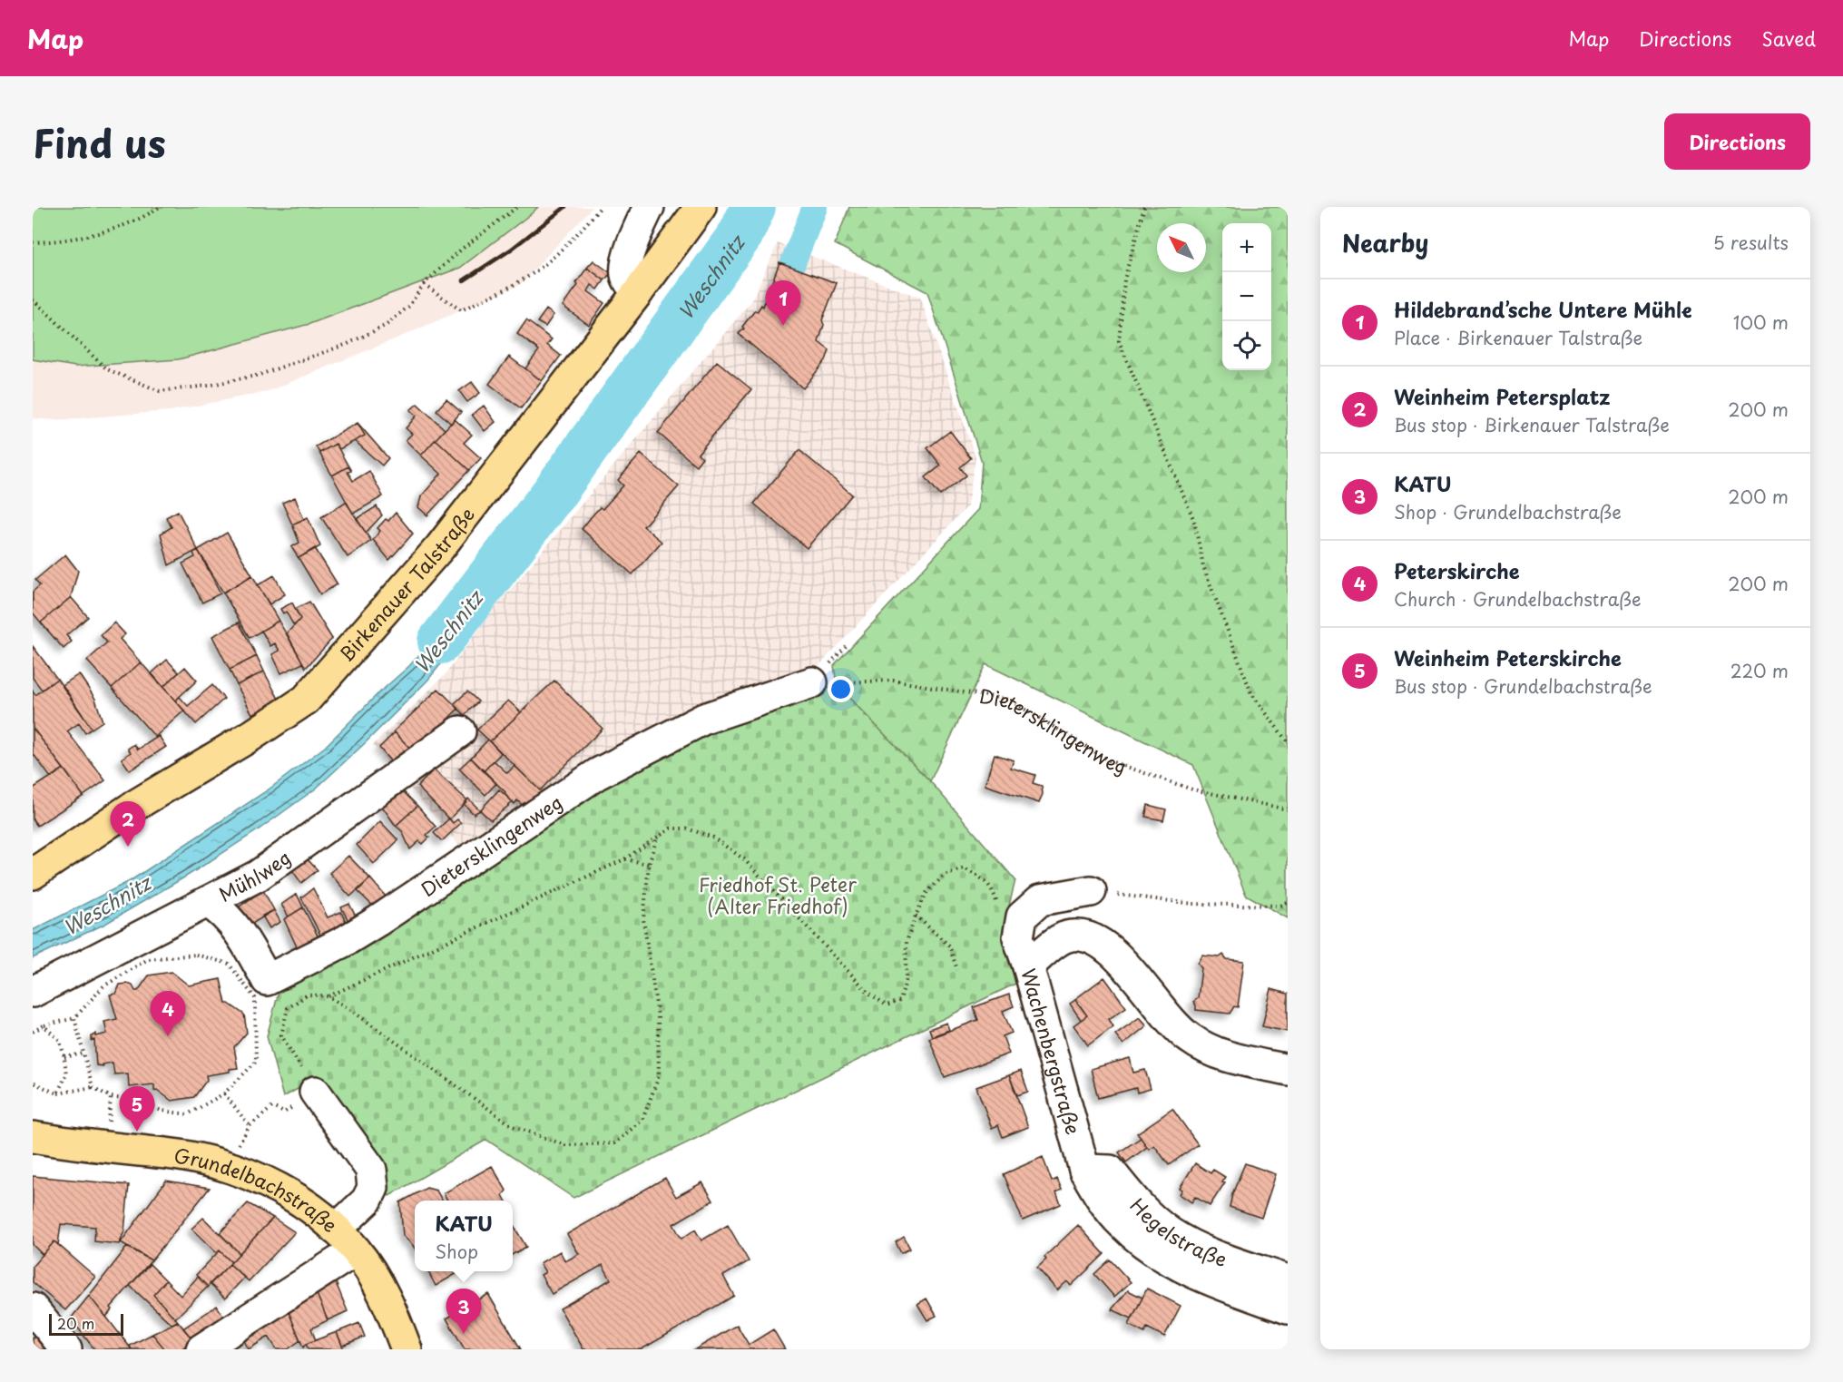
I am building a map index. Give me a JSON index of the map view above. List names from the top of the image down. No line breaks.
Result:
{"streets":{"main road":["Birkenauer Talstraße","Grundelbachstraße"],"street":["Dietersklingenweg","Mühlweg","Wachenbergstraße","Hegelstraße"]},"crossings":[["Dietersklingenweg","Mühlweg"],["Wachenbergstraße","Hegelstraße"]],"water":["Weschnitz"],"parks":["Friedhof St. Peter (Alter Friedhof)"],"scale_bar":"20 m","north":"top left","page":{"header":"Map","nav":["Map","Directions","Saved"],"title":"Find us","buttons":"Directions","heading":["Nearby","5 results"],"map_buttons":["+","−"],"list":[{"mark":"1","name":"Hildebrand’sche Untere Mühle","note":"Place · Birkenauer Talstraße","value":"100 m"},{"mark":"2","name":"Weinheim Petersplatz","note":"Bus stop · Birkenauer Talstraße","value":"200 m"},{"mark":"3","name":"KATU","note":"Shop · Grundelbachstraße","value":"200 m"},{"mark":"4","name":"Peterskirche","note":"Church · Grundelbachstraße","value":"200 m"},{"mark":"5","name":"Weinheim Peterskirche","note":"Bus stop · Grundelbachstraße","value":"220 m"}],"pins":["1","2","4","5","3"],"popup":["KATU","Shop"],"scale":"20 m"}}
